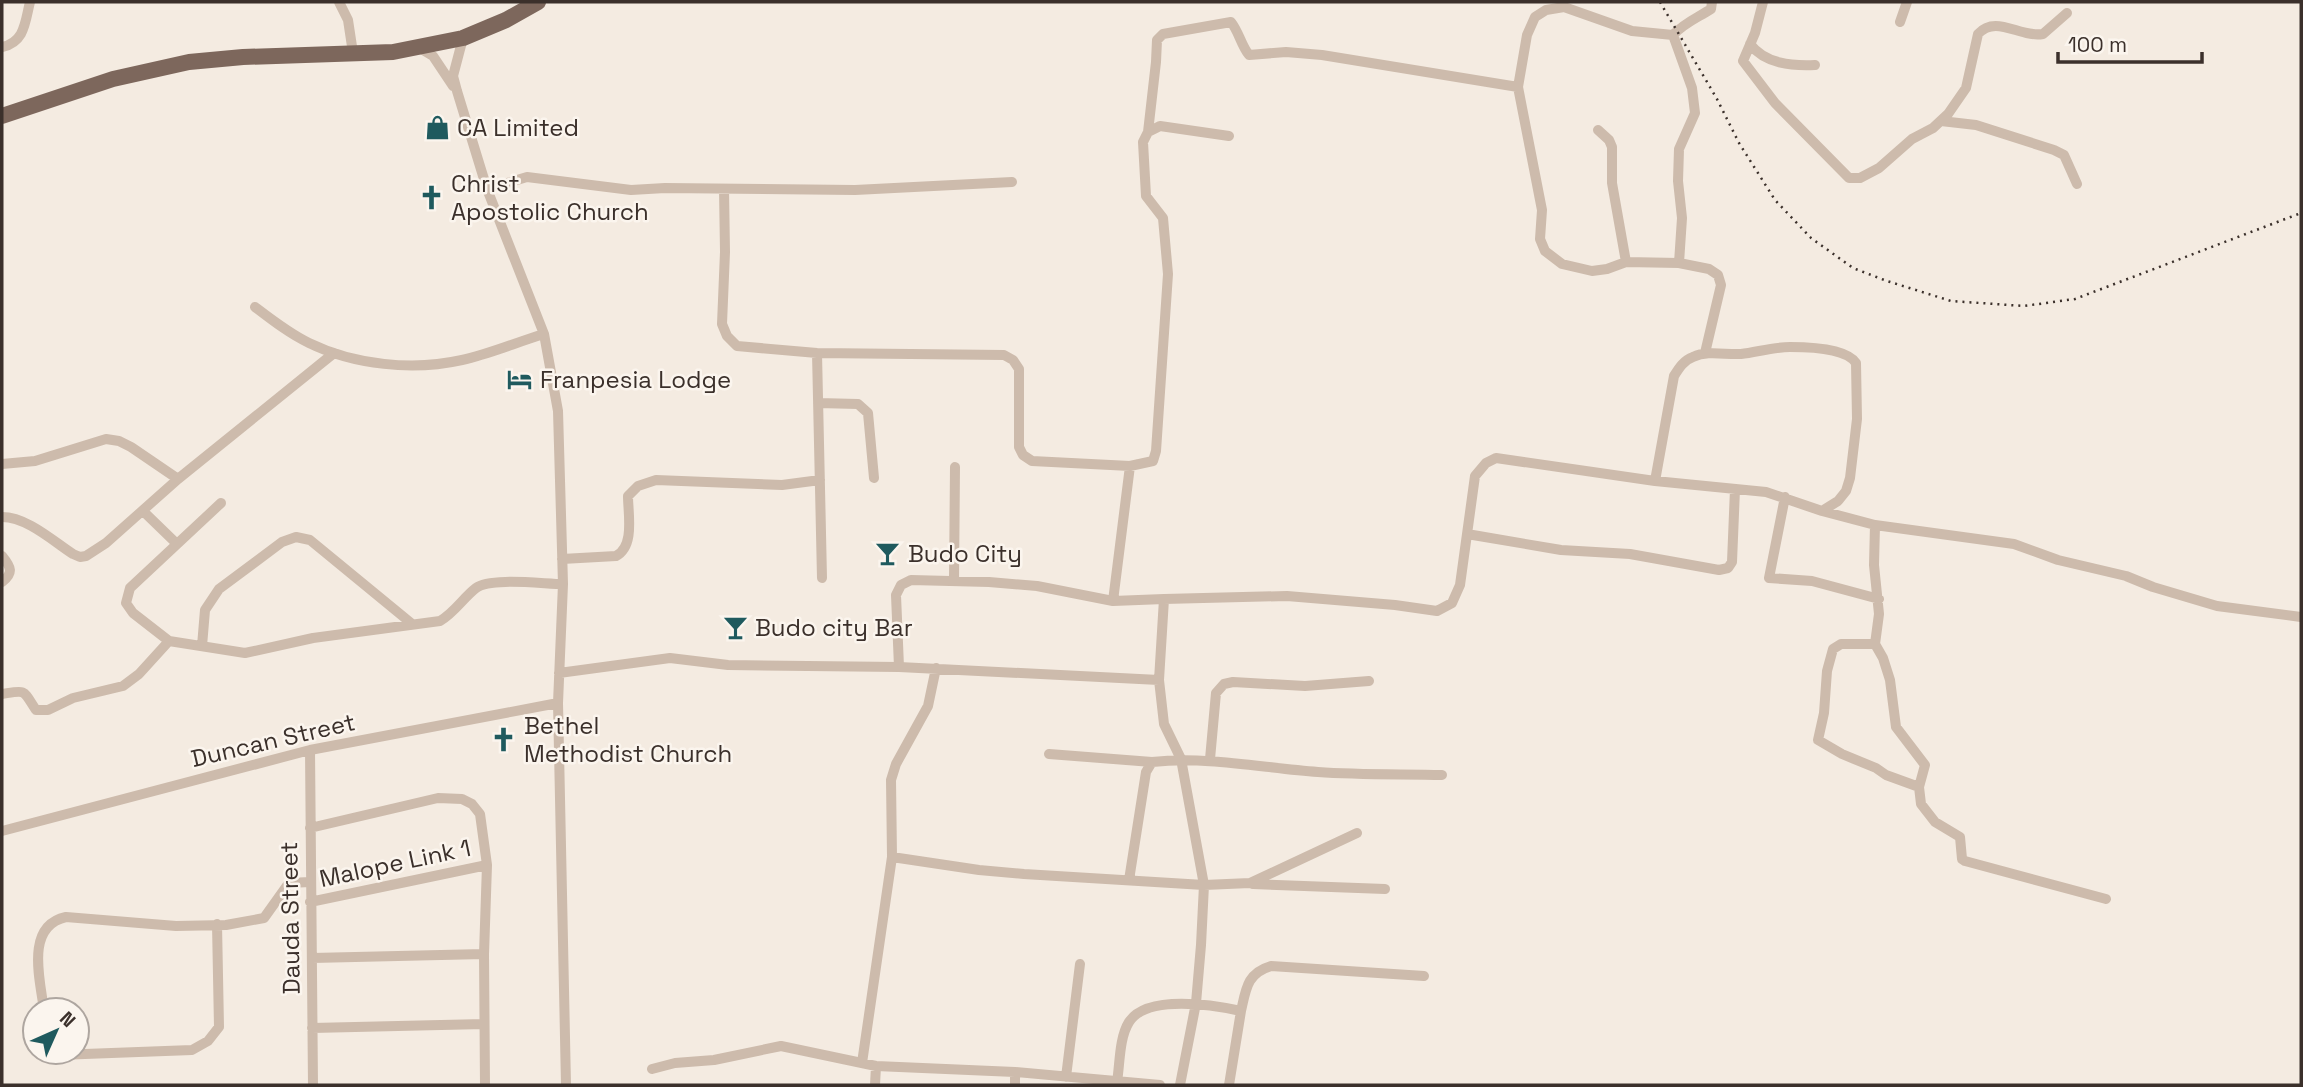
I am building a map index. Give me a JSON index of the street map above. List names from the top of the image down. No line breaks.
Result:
{"streets":{"street":["Duncan Street","Malope Link 1","Dauda Street"]},"crossings":[["Duncan Street","Dauda Street"],["Malope Link 1","Dauda Street"]],"places":{"shop":["CA Limited"],"church":["Christ Apostolic Church","Bethel Methodist Church"],"hotel":["Franpesia Lodge"],"bar":["Budo City","Budo city Bar"]},"scale_bar":"100 m","north":"top right"}
